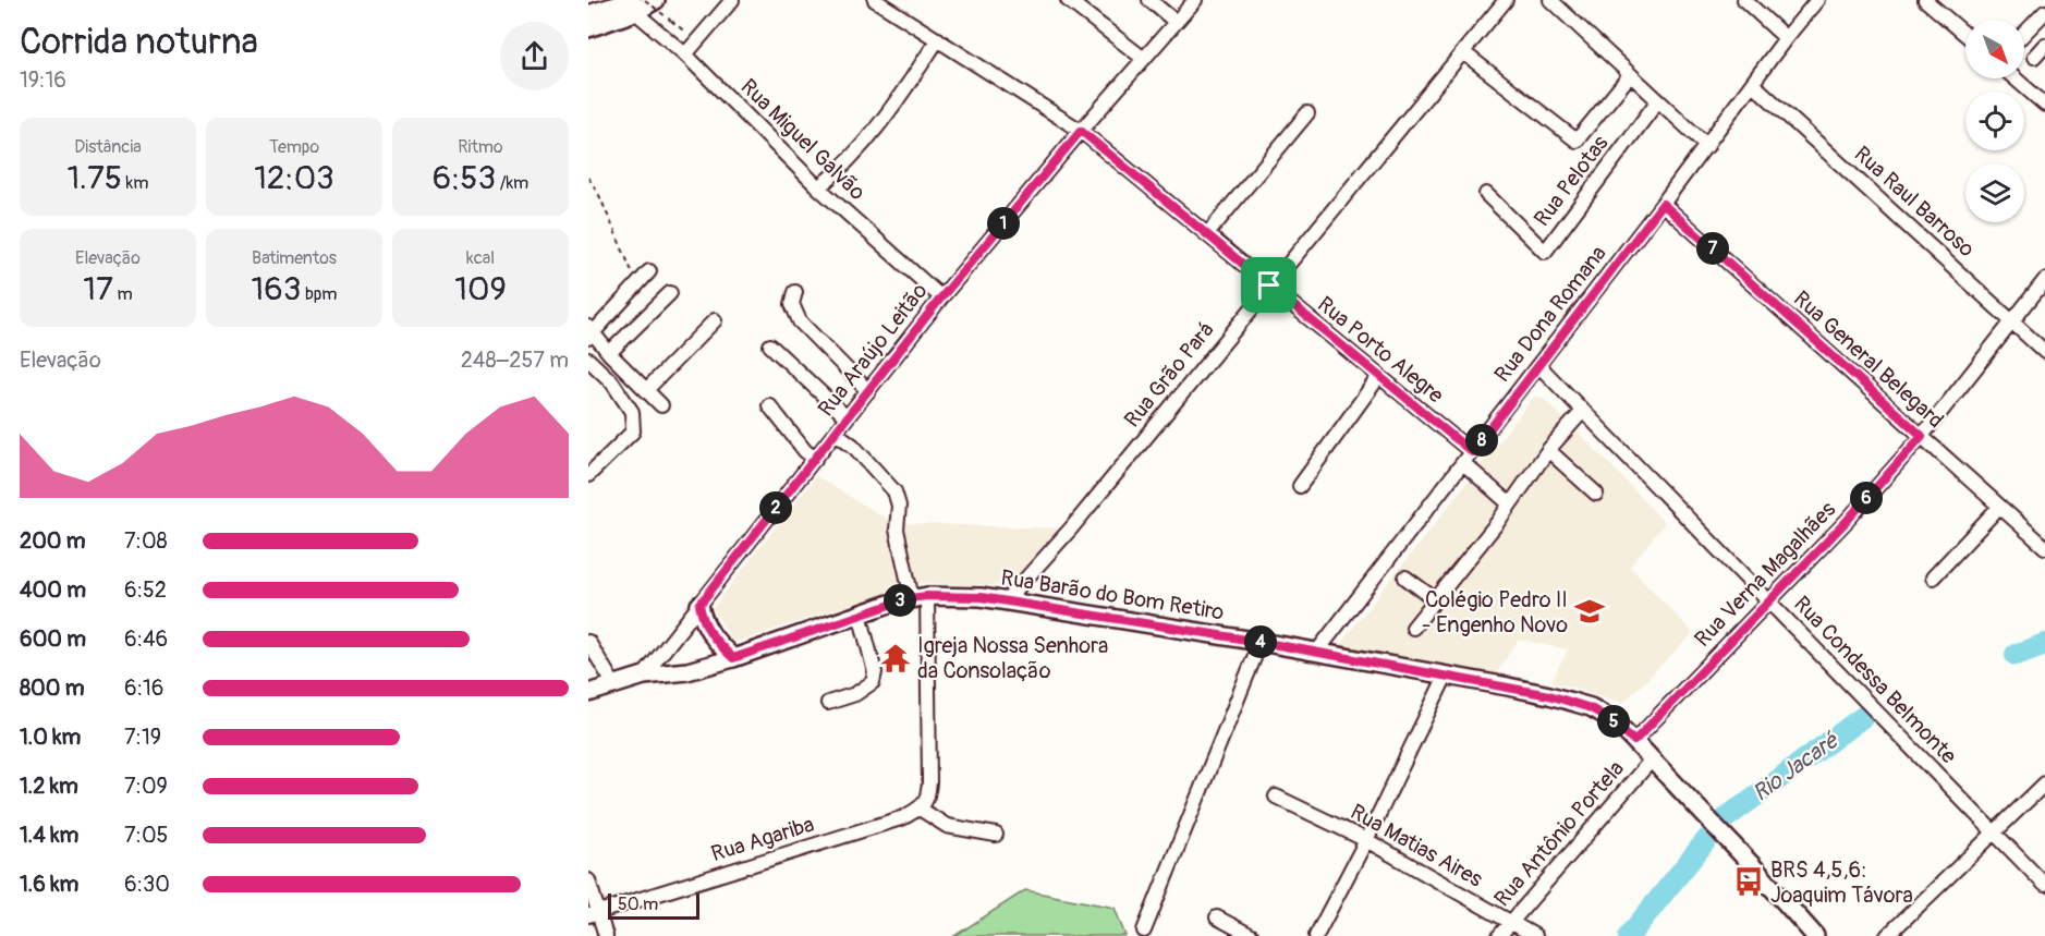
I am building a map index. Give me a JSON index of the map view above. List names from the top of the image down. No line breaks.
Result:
{"streets":{"main road":["Rua Barão do Bom Retiro"],"street":["Rua Miguel Galvão","Rua Pelotas","Rua Raul Barroso","Rua Dona Romana","Rua Araújo Leitão","Rua Porto Alegre","Rua General Belegard","Rua Grão Pará","Rua Verna Magalhães","Rua Condessa Belmonte","Rua Antônio Portela","Rua Agariba","Rua Matias Aires"]},"crossings":[["Rua Miguel Galvão","Rua Araújo Leitão"],["Rua Raul Barroso","Rua Dona Romana"],["Rua Raul Barroso","Rua Verna Magalhães"],["Rua Dona Romana","Rua Porto Alegre"],["Rua Dona Romana","Rua General Belegard"],["Rua Dona Romana","Rua Barão do Bom Retiro"],["Rua Dona Romana","Rua Condessa Belmonte"],["Rua Araújo Leitão","Rua Porto Alegre"],["Rua Araújo Leitão","Rua Barão do Bom Retiro"],["Rua Porto Alegre","Rua Grão Pará"],["Rua General Belegard","Rua Verna Magalhães"],["Rua Grão Pará","Rua Barão do Bom Retiro"],["Rua Verna Magalhães","Rua Barão do Bom Retiro"],["Rua Verna Magalhães","Rua Condessa Belmonte"],["Rua Barão do Bom Retiro","Rua Antônio Portela"],["Rua Antônio Portela","Rua Matias Aires"]],"water":["Rio Jacaré"],"places":{"school or university":["Colégio Pedro II - Engenho Novo"],"temple":["Igreja Nossa Senhora da Consolação"],"bus stop":["BRS 4,5,6: Joaquim Távora"]},"scale_bar":"50 m","north":"bottom right","page":{"heading":["Corrida noturna","19:16"],"stats":[["Distância","1.75 km"],["Tempo","12:03"],["Ritmo","6:53 /km"],["Elevação","17 m"],["Batimentos","163 bpm"],["kcal","109"]],"pins":["1","7","8","6","2","3","4","5"],"chart":["Elevação","248–257 m"],"list":[{"name":"200 m","note":"7:08"},{"name":"400 m","note":"6:52"},{"name":"600 m","note":"6:46"},{"name":"800 m","note":"6:16"},{"name":"1.0 km","note":"7:19"},{"name":"1.2 km","note":"7:09"},{"name":"1.4 km","note":"7:05"},{"name":"1.6 km","note":"6:30"}],"scale":"50 m"}}
